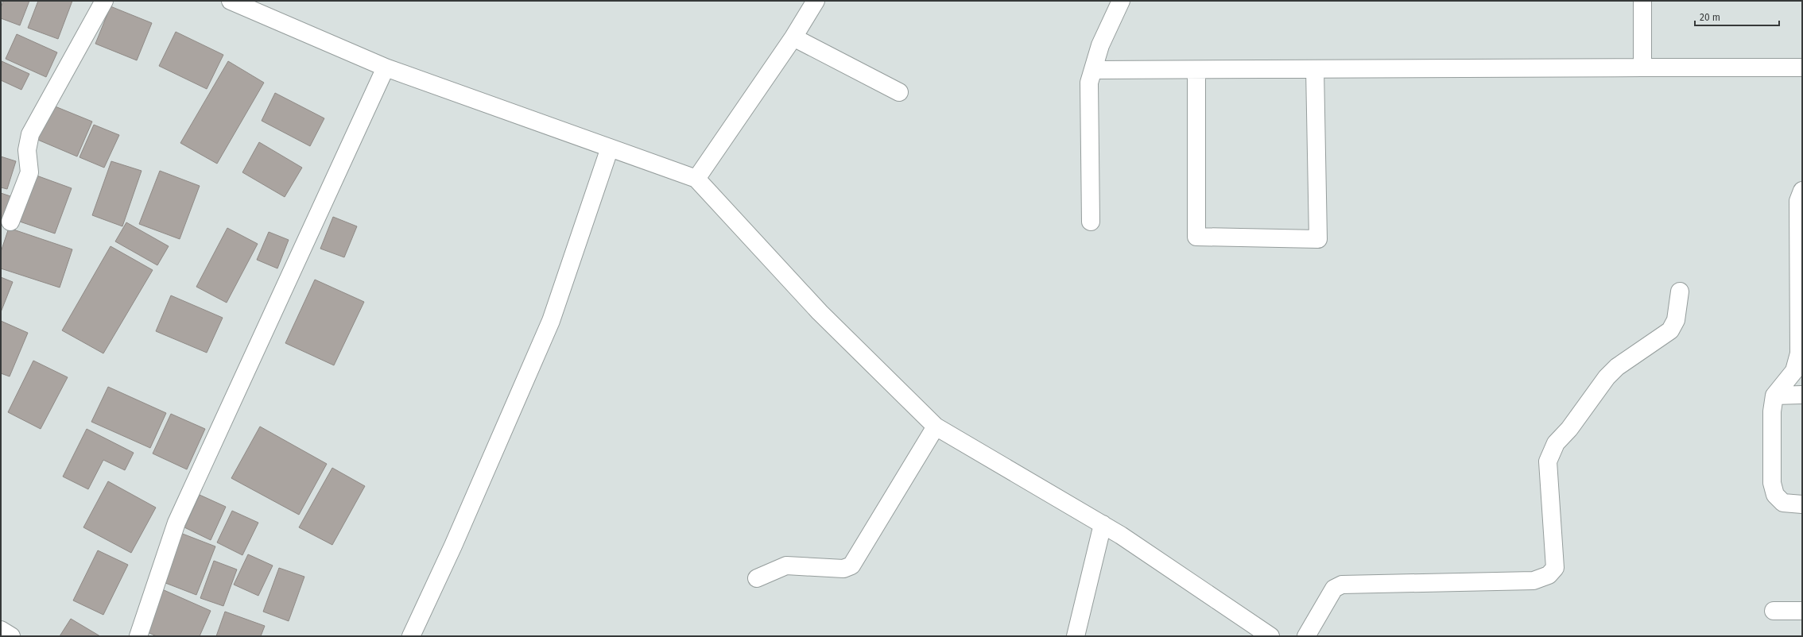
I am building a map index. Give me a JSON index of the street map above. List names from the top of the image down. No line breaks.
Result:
{"scale_bar":"20 m"}
